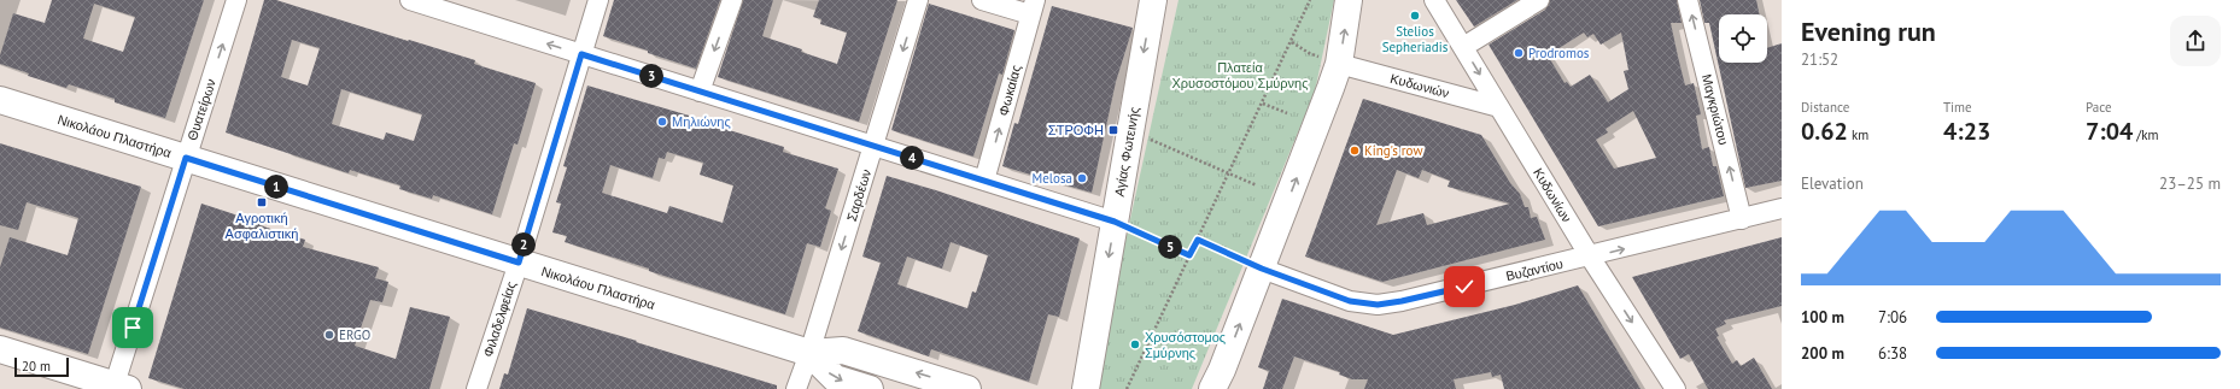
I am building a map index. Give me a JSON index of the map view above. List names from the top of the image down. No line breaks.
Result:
{"streets":{"street":["Κυδωνιών","Φωκαίας","Θυατείρων","Μαγκριώτου","Νικολάου Πλαστήρα","Αγίας Φωτεινής","Σαρδέων","Κυδωνίων","Βυζαντίου","Φιλαδελφείας"]},"crossings":[["Κυδωνιών","Κυδωνίων"],["Θυατείρων","Νικολάου Πλαστήρα"],["Μαγκριώτου","Βυζαντίου"],["Νικολάου Πλαστήρα","Σαρδέων"],["Νικολάου Πλαστήρα","Φιλαδελφείας"],["Κυδωνίων","Βυζαντίου"]],"one_way":["Φωκαίας","Θυατείρων","Μαγκριώτου","Σαρδέων","Κυδωνίων"],"parks":["Πλατεία Χρυσοστόμου Σμύρνης"],"places":{"other":["Stelios Sepheriadis","Prodromos","Μηλιώνης","King's row","Melosa","ERGO","Χρυσόστομος Σμύρνης"],"transit":["ΣΤΡΟΦΗ","Αγροτική Ασφαλιστική"]},"scale_bar":"20 m","page":{"heading":["Evening run","21:52"],"pins":["3","4","1","2","5"],"stats":[["Distance","0.62 km"],["Time","4:23"],["Pace","7:04 /km"]],"chart":["Elevation","23–25 m"],"list":[{"name":"100 m","note":"7:06"},{"name":"200 m","note":"6:38"}],"scale":"20 m"}}
